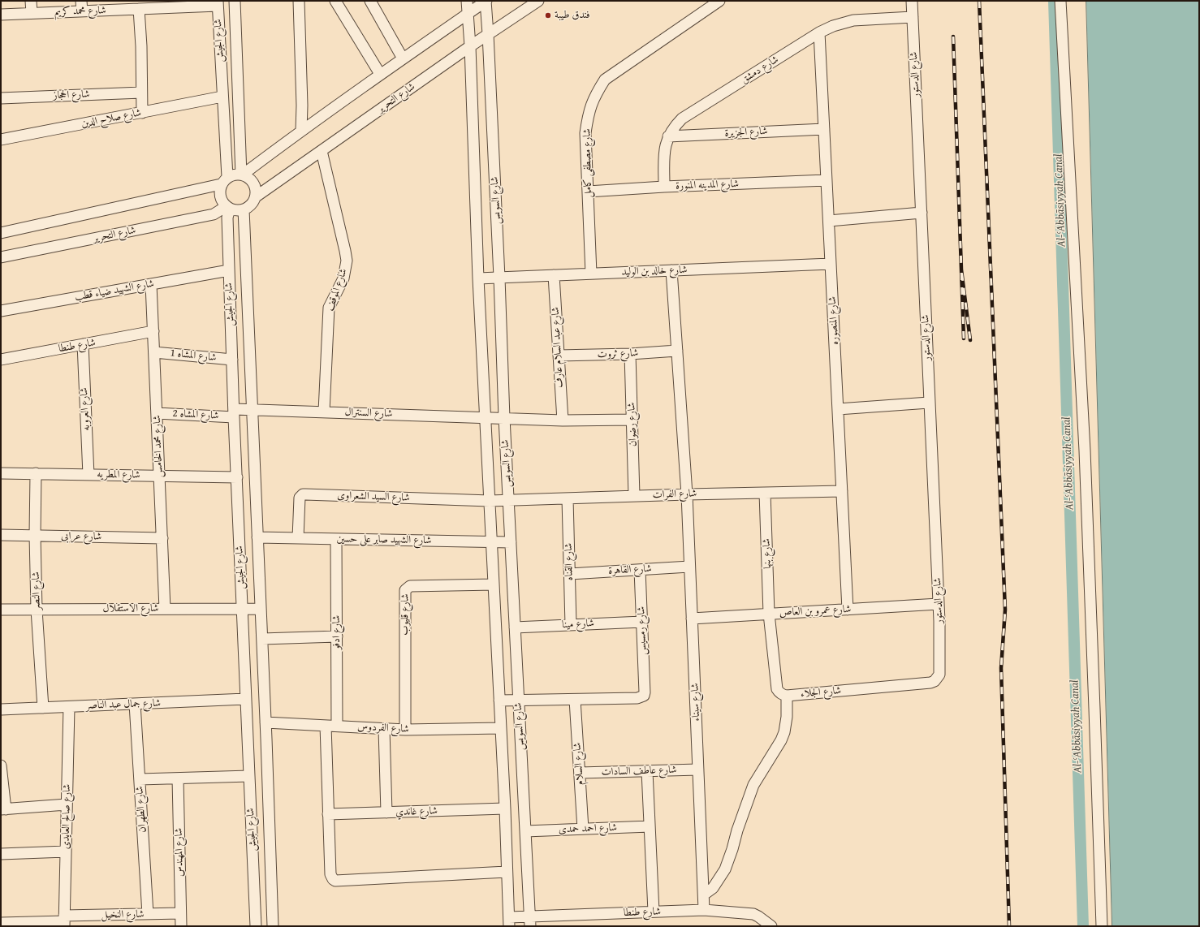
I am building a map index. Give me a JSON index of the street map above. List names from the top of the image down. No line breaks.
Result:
{"streets":{"street":["شارع محمد كريم","شارع الجيش","شارع دمشق","شارع الدستور","شارع الحجاز","شارع التحرير","شارع صلاح الدين","شارع الجزيرة","شارع مصطفى كامل","شارع المدينه المنورة","شارع السويس","شارع خالد بن الوليد","شارع الموقف","شارع الشهيد ضياء قطب","شارع المنصوره","شارع طنطا","شارع عبد السلام عارف","شارع ثروت","شارع المشاه 1","شارع العروبه","شارع السنترال","شارع المشاه 2","شارع رضوان","شارع محمد الخامس","شارع المطريه","شارع الفرات","شارع السيد الشعراوى","شارع عرابى","شارع الشهيد صابر على حسين","شارع بنها","شارع القناه","شارع القاهرة","شارع النصر","شارع الاستقلال","شارع عمرو بن العاص","شارع قليوب","شارع مينا","شارع رمسيس","شارع ادفو","شارع الجلاء","شارع سيناء","شارع جمال عبد الناصر","شارع الفردوس","شارع السلام","شارع عاطف السادات","شارع الطهران","شارع غاندي","شارع صالح العايدى","شارع احمد حمدى","شارع المهندس","شارع النخيل"]},"crossings":[["شارع محمد كريم","شارع الجيش"],["شارع الجيش","شارع التحرير"],["شارع الجيش","شارع صلاح الدين"],["شارع الجيش","شارع الشهيد ضياء قطب"],["شارع الجيش","شارع المشاه 1"],["شارع الجيش","شارع السنترال"],["شارع الجيش","شارع المشاه 2"],["شارع الجيش","شارع المطريه"],["شارع الجيش","شارع الشهيد صابر على حسين"],["شارع الجيش","شارع الاستقلال"],["شارع الجيش","شارع جمال عبد الناصر"],["شارع الجيش","شارع الفردوس"],["شارع دمشق","شارع الدستور"],["شارع دمشق","شارع الجزيرة"],["شارع دمشق","شارع المدينه المنورة"],["شارع دمشق","شارع المنصوره"],["شارع الدستور","شارع عمرو بن العاص"],["شارع الدستور","شارع الجلاء"],["شارع التحرير","شارع السويس"],["شارع التحرير","شارع الموقف"],["شارع الجزيرة","شارع المنصوره"],["شارع مصطفى كامل","شارع المدينه المنورة"],["شارع مصطفى كامل","شارع خالد بن الوليد"],["شارع المدينه المنورة","شارع المنصوره"],["شارع السويس","شارع خالد بن الوليد"],["شارع السويس","شارع طنطا"],["شارع السويس","شارع السنترال"],["شارع السويس","شارع الفرات"],["شارع السويس","شارع السيد الشعراوى"],["شارع السويس","شارع الشهيد صابر على حسين"],["شارع السويس","شارع قليوب"],["شارع السويس","شارع مينا"],["شارع السويس","شارع الفردوس"],["شارع السويس","شارع غاندي"],["شارع السويس","شارع احمد حمدى"],["شارع خالد بن الوليد","شارع المنصوره"],["شارع خالد بن الوليد","شارع عبد السلام عارف"],["شارع خالد بن الوليد","شارع سيناء"],["شارع الموقف","شارع السنترال"],["شارع الشهيد ضياء قطب","شارع محمد الخامس"],["شارع المنصوره","شارع الفرات"],["شارع المنصوره","شارع عمرو بن العاص"],["شارع طنطا","شارع العروبه"],["شارع طنطا","شارع محمد الخامس"],["شارع طنطا","شارع سيناء"],["شارع عبد السلام عارف","شارع ثروت"],["شارع عبد السلام عارف","شارع السنترال"],["شارع ثروت","شارع رضوان"],["شارع ثروت","شارع سيناء"],["شارع المشاه 1","شارع محمد الخامس"],["شارع العروبه","شارع المطريه"],["شارع السنترال","شارع المشاه 2"],["شارع السنترال","شارع رضوان"],["شارع المشاه 2","شارع محمد الخامس"],["شارع رضوان","شارع الفرات"],["شارع محمد الخامس","شارع المطريه"],["شارع محمد الخامس","شارع عرابى"],["شارع محمد الخامس","شارع الاستقلال"],["شارع المطريه","شارع النصر"],["شارع الفرات","شارع السيد الشعراوى"],["شارع الفرات","شارع بنها"],["شارع الفرات","شارع القناه"],["شارع الفرات","شارع سيناء"],["شارع السيد الشعراوى","شارع الشهيد صابر على حسين"],["شارع عرابى","شارع النصر"],["شارع الشهيد صابر على حسين","شارع ادفو"],["شارع بنها","شارع عمرو بن العاص"],["شارع بنها","شارع الجلاء"],["شارع القناه","شارع القاهرة"],["شارع القناه","شارع مينا"],["شارع القاهرة","شارع رمسيس"],["شارع القاهرة","شارع سيناء"],["شارع النصر","شارع الاستقلال"],["شارع النصر","شارع جمال عبد الناصر"],["شارع عمرو بن العاص","شارع الجلاء"],["شارع عمرو بن العاص","شارع سيناء"],["شارع قليوب","شارع الفردوس"],["شارع مينا","شارع رمسيس"],["شارع رمسيس","شارع السلام"],["شارع ادفو","شارع الفردوس"],["شارع سيناء","شارع عاطف السادات"],["شارع جمال عبد الناصر","شارع الطهران"],["شارع جمال عبد الناصر","شارع صالح العايدى"],["شارع السلام","شارع عاطف السادات"],["شارع السلام","شارع احمد حمدى"],["شارع الطهران","شارع النخيل"],["شارع صالح العايدى","شارع النخيل"],["شارع المهندس","شارع النخيل"]],"water":["Al-ʿAbbāsiyyah Canal"],"places":["فندق طيبة"]}
